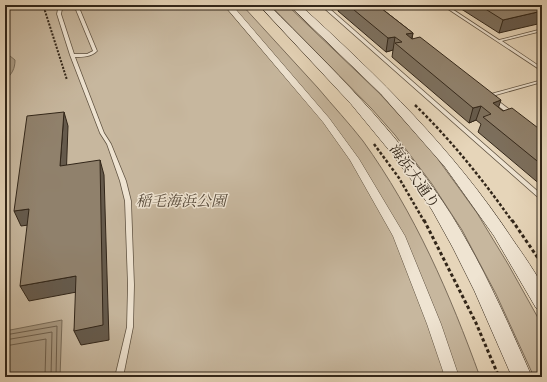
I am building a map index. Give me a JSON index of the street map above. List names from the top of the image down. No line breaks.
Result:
{"streets":{"street":["海浜大通り"]},"parks":["稲毛海浜公園"]}
